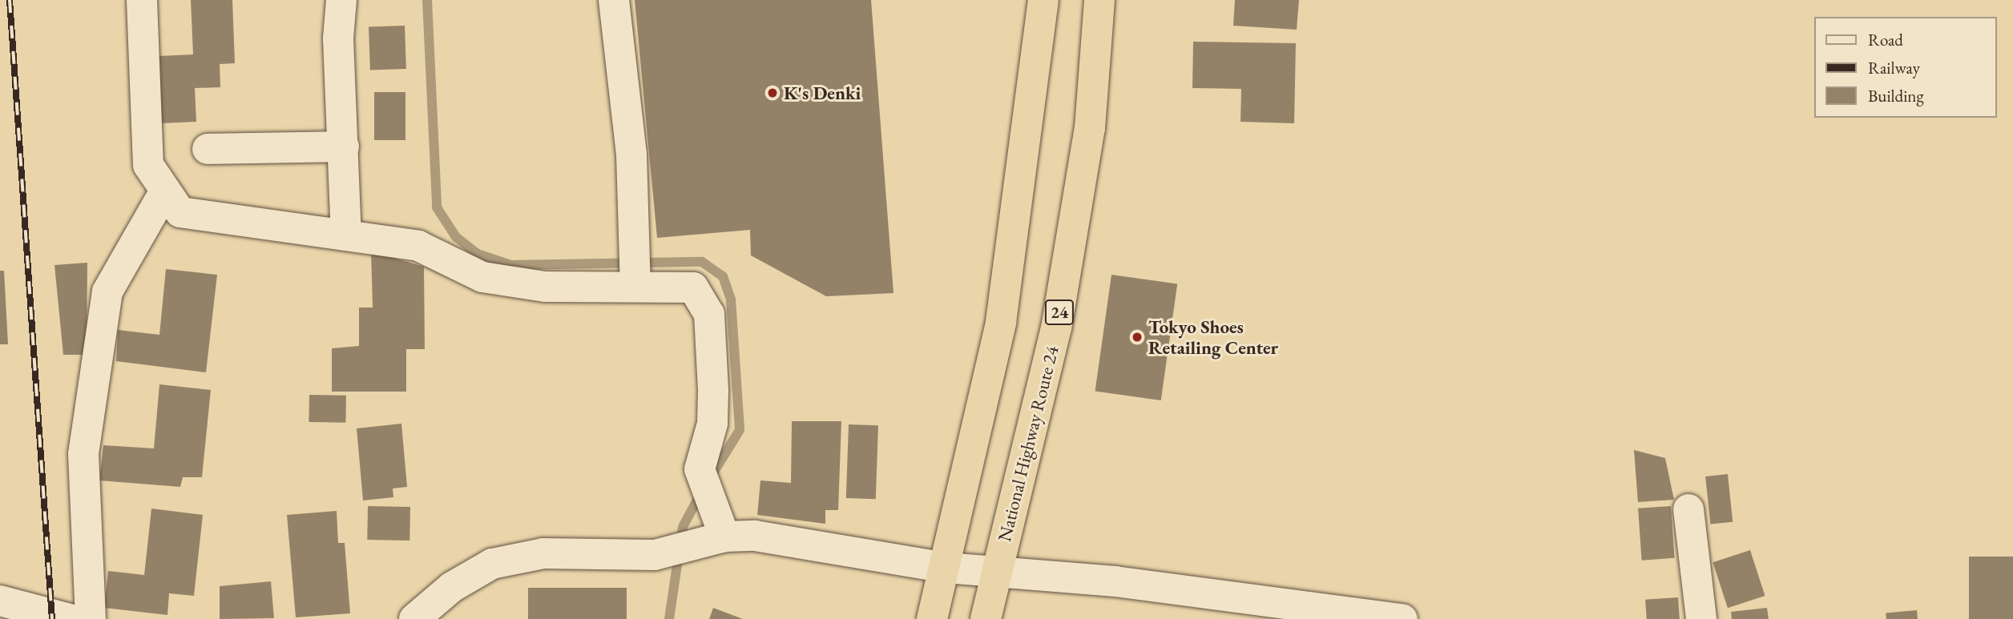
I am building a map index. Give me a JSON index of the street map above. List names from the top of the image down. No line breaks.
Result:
{"streets":{"highway":["24","National Highway Route 24"]},"places":["K's Denki","Tokyo Shoes Retailing Center"],"legend":["Road","Railway","Building"]}
